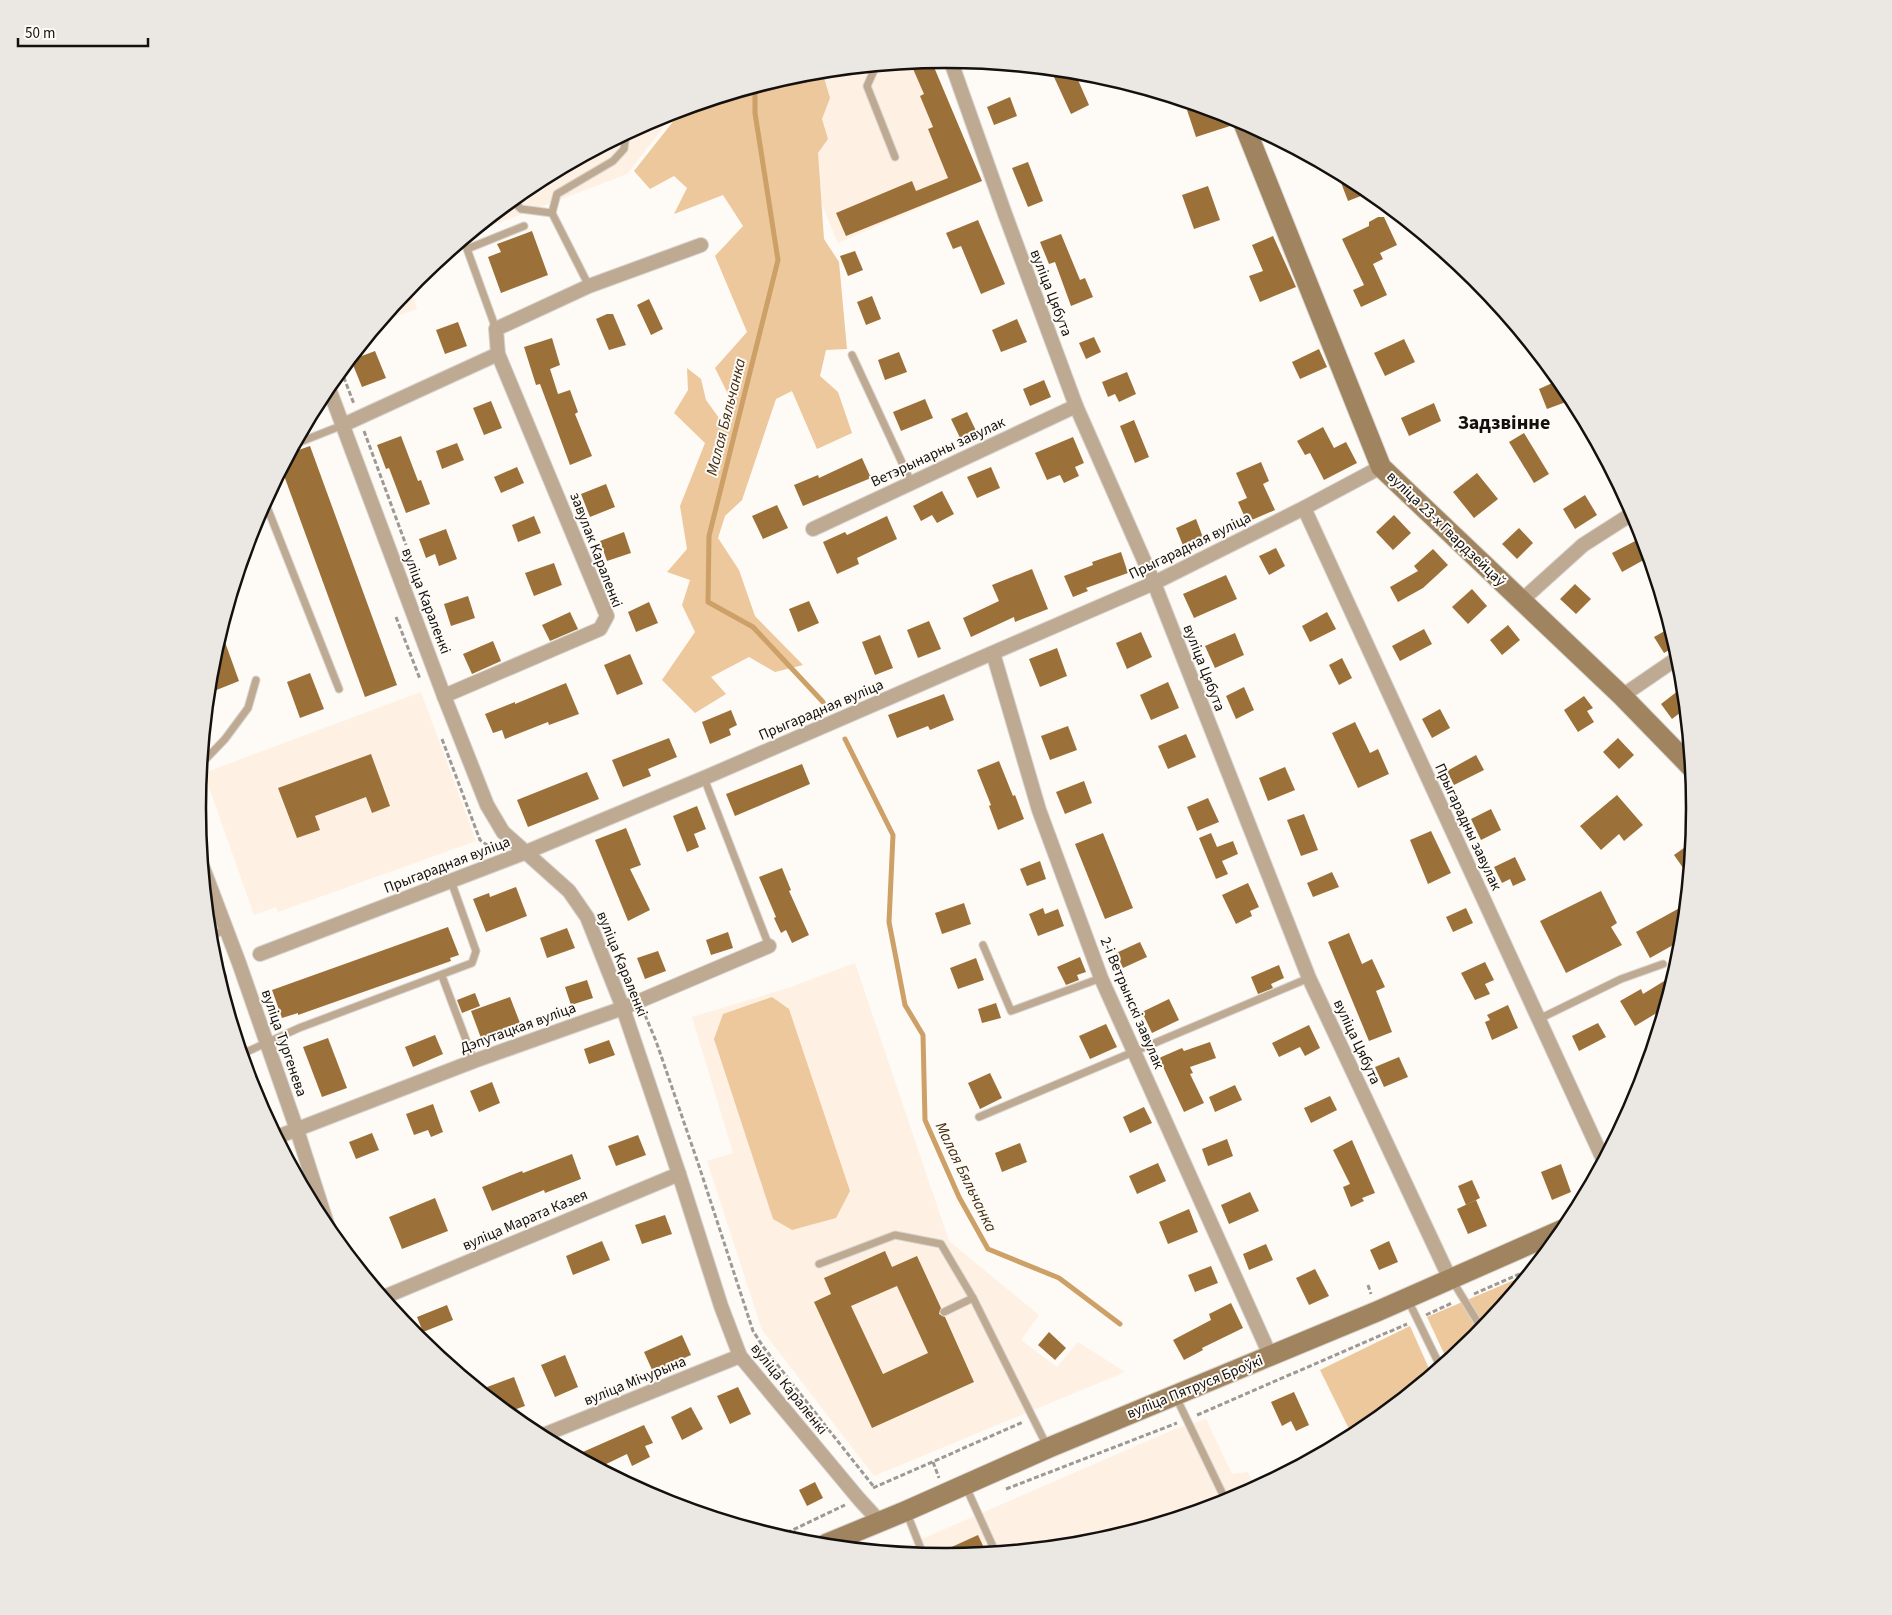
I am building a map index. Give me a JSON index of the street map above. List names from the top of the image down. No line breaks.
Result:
{"streets":{"main road":["вуліца 23-х Гвардзейцаў","вуліца Пятруся Броўкі"],"street":["вуліца Цябута","Ветэрынарны завулак","Прыгарадная вуліца","завулак Караленкі","вуліца Караленкі","Прыгарадны завулак","2-і Ветрынскі завулак","Дэпутацкая вуліца","вуліца Тургенева","вуліца Марата Казея","вуліца Мічурына"]},"crossings":[["вуліца Цябута","Ветэрынарны завулак"],["вуліца Цябута","Прыгарадная вуліца"],["вуліца Цябута","вуліца Пятруся Броўкі"],["вуліца 23-х Гвардзейцаў","Прыгарадная вуліца"],["Прыгарадная вуліца","вуліца Караленкі"],["Прыгарадная вуліца","Прыгарадны завулак"],["Прыгарадная вуліца","2-і Ветрынскі завулак"],["завулак Караленкі","вуліца Караленкі"],["вуліца Караленкі","Дэпутацкая вуліца"],["вуліца Караленкі","вуліца Марата Казея"],["вуліца Караленкі","вуліца Мічурына"],["вуліца Караленкі","вуліца Пятруся Броўкі"],["2-і Ветрынскі завулак","вуліца Пятруся Броўкі"],["Дэпутацкая вуліца","вуліца Тургенева"]],"districts":["Задзвінне"],"water":["Малая Бяльчанка"],"scale_bar":"50 m"}
